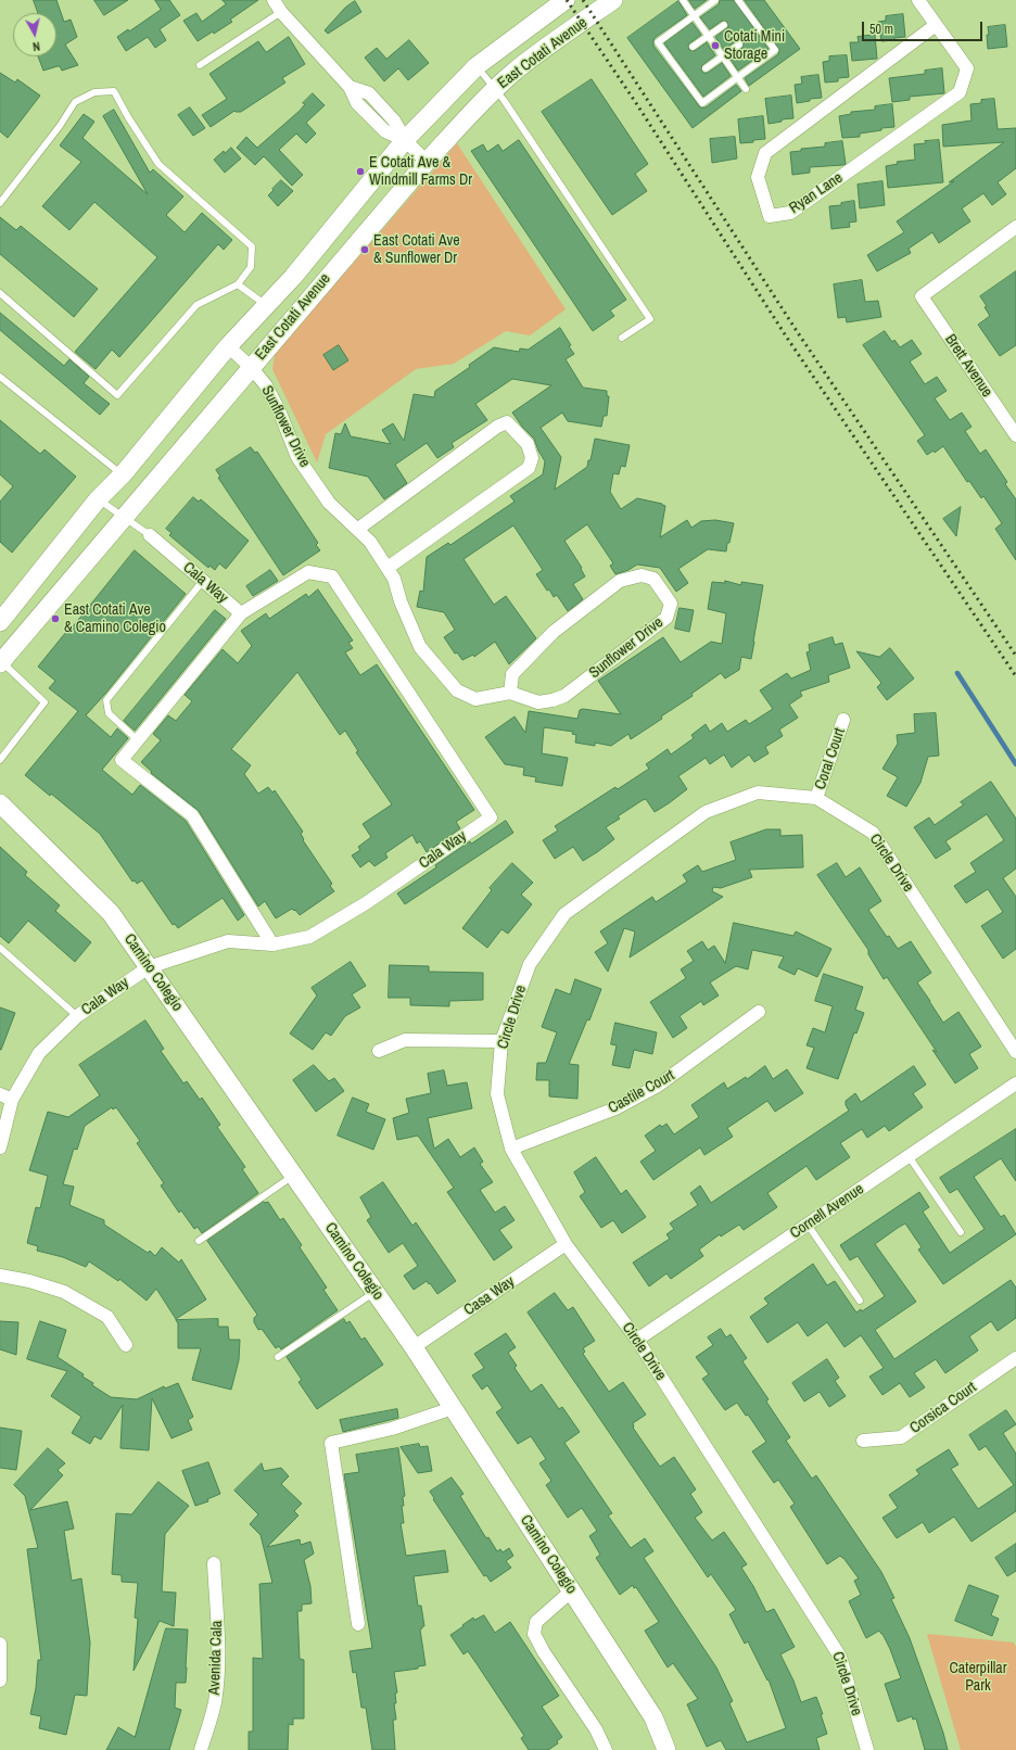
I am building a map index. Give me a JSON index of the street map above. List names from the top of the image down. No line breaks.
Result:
{"streets":{"main road":["East Cotati Avenue","Camino Colegio"],"street":["Ryan Lane","Brett Avenue","Sunflower Drive","Cala Way","Coral Court","Circle Drive","Castile Court","Cornell Avenue","Casa Way","Corsica Court","Avenida Cala"]},"crossings":[["East Cotati Avenue","Sunflower Drive"],["Cala Way","Camino Colegio"],["Coral Court","Circle Drive"],["Circle Drive","Castile Court"],["Circle Drive","Cornell Avenue"],["Circle Drive","Casa Way"],["Camino Colegio","Casa Way"]],"parks":["Caterpillar Park"],"places":["Cotati Mini Storage","E Cotati Ave & Windmill Farms Dr","East Cotati Ave & Sunflower Dr","East Cotati Ave & Camino Colegio"],"scale_bar":"50 m","north":"bottom"}
